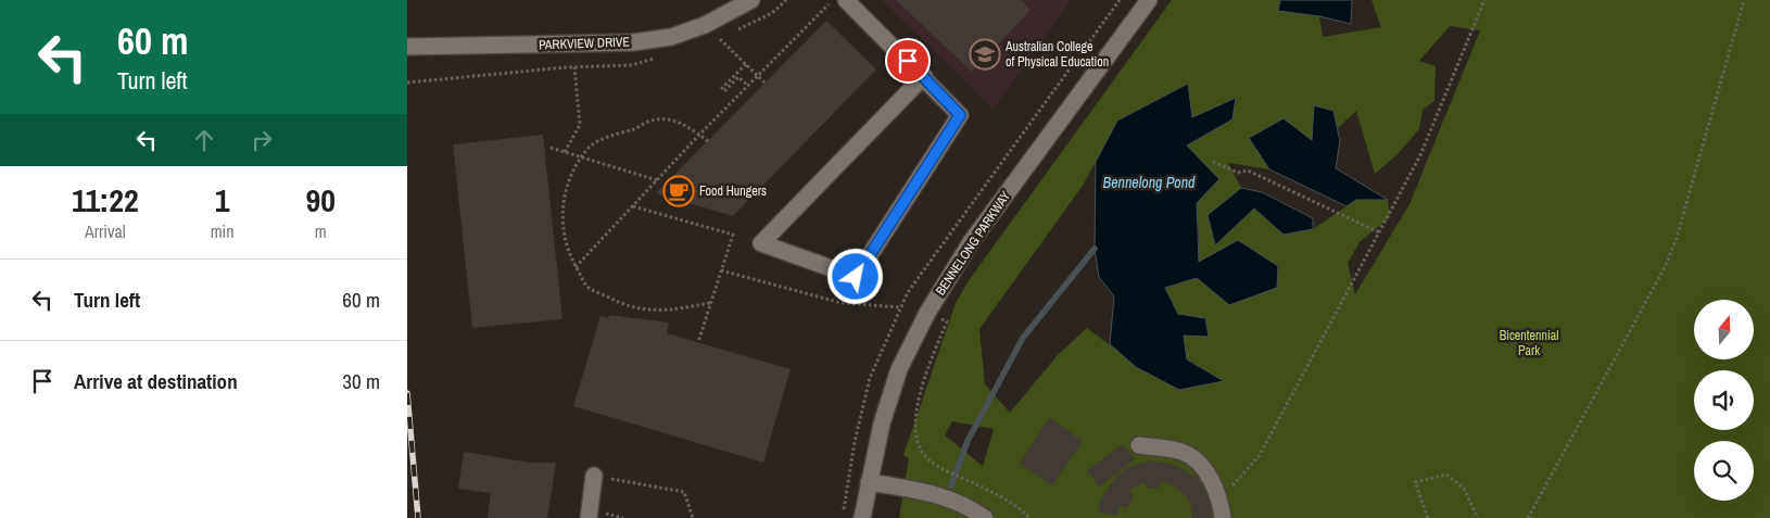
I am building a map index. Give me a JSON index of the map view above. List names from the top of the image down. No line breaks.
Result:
{"streets":{"street":["PARKVIEW DRIVE","BENNELONG PARKWAY"]},"water":["Bennelong Pond"],"parks":["Bicentennial Park"],"places":{"school or university":["Australian College of Physical Education"],"cafe":["Food Hungers"]},"north":"top","page":{"turn":["60 m","Turn left"],"eta":["11:22","Arrival","1","min","90","m"],"list":[{"name":"Turn left","value":"60 m"},{"name":"Arrive at destination","value":"30 m"}]}}
